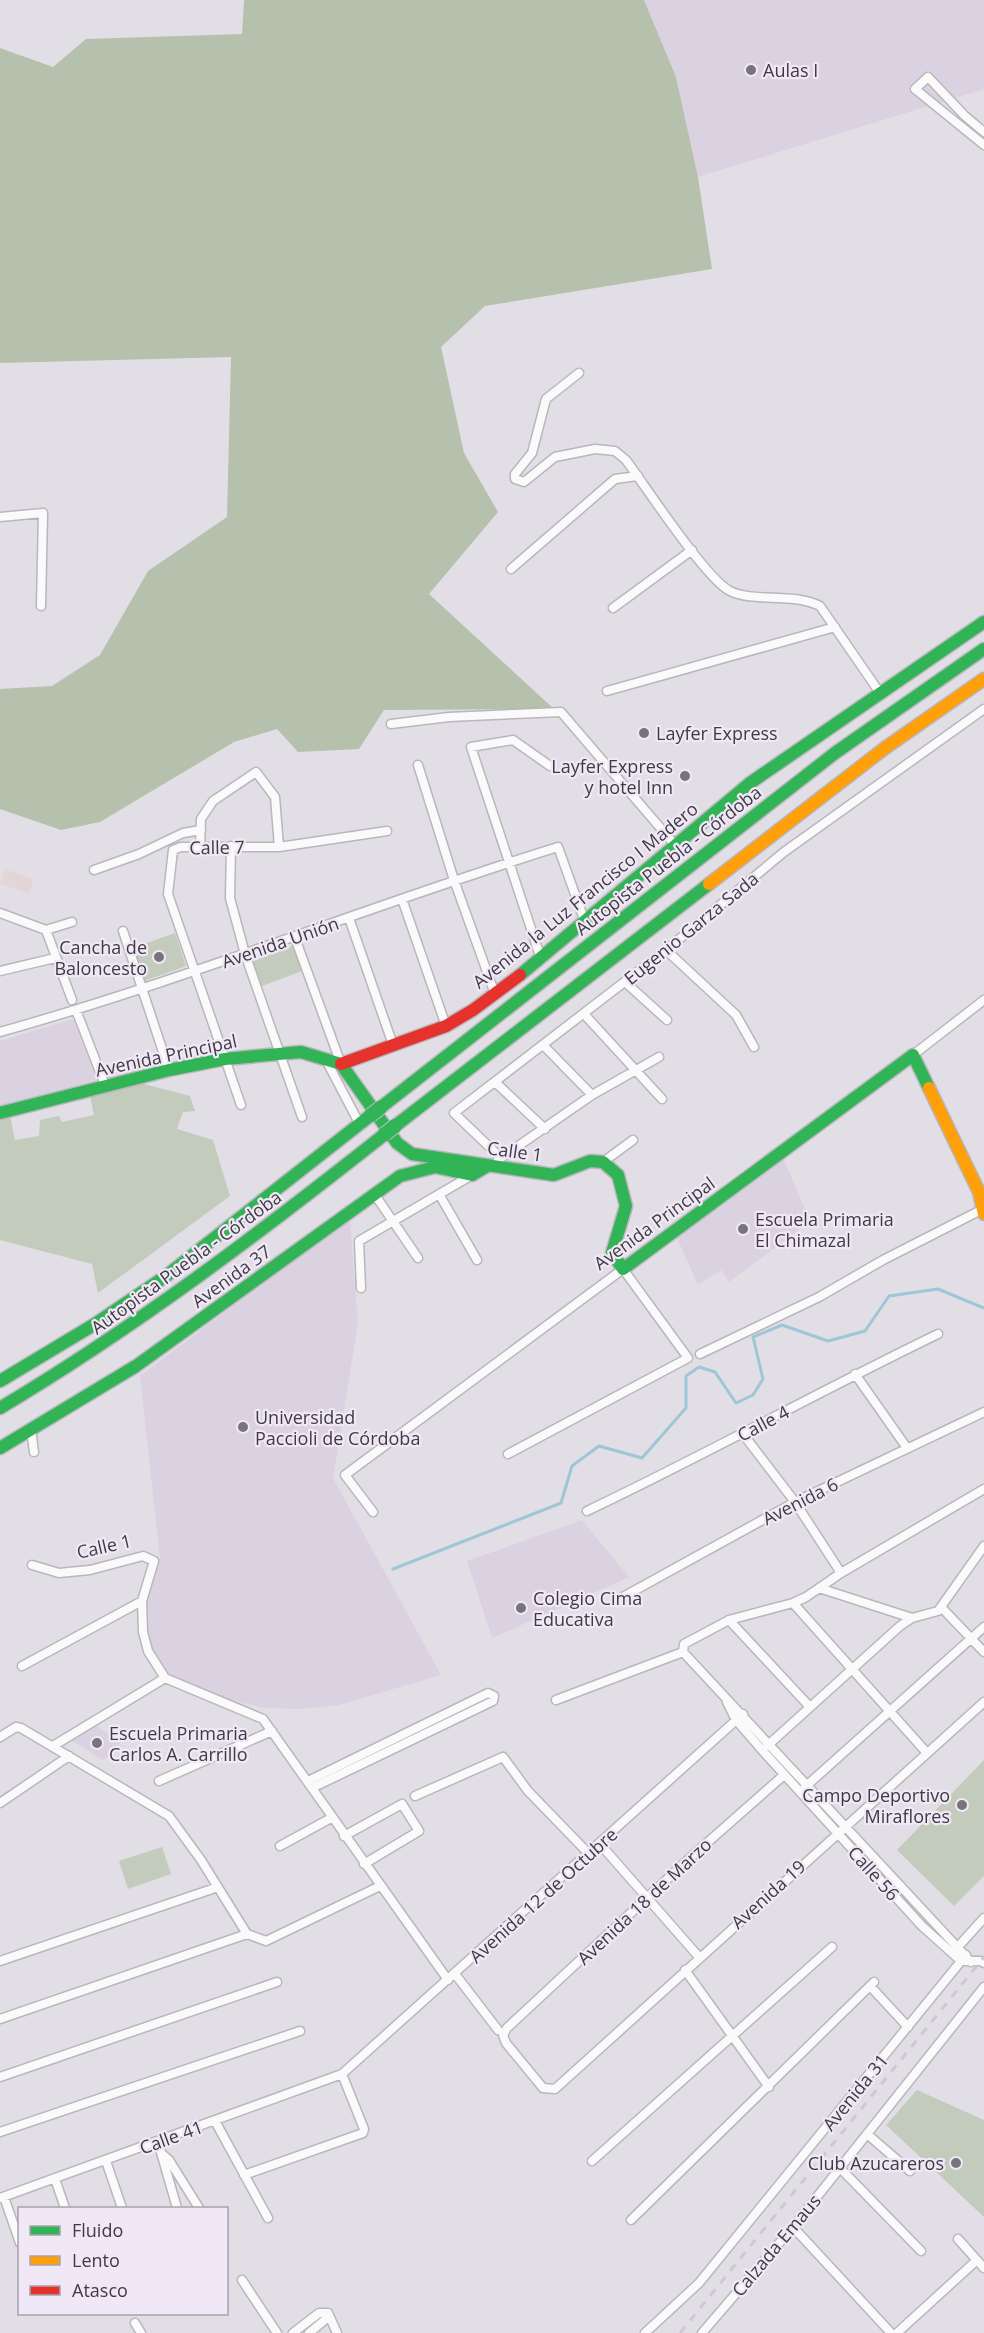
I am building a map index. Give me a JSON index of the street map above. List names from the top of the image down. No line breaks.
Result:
{"streets":{"main road":["Autopista Puebla - Córdoba","Avenida la Luz Francisco I Madero","Avenida Principal","Calle 1","Avenida 37"],"street":["Calle 7","Eugenio Garza Sada","Avenida Unión","Calle 4","Avenida 6","Calle 56","Avenida 19","Avenida 12 de Octubre","Avenida 18 de Marzo","Avenida 31","Calle 41","Calzada Emaus"]},"crossings":[["Calle 7","Avenida Unión"],["Avenida la Luz Francisco I Madero","Avenida Unión"],["Avenida la Luz Francisco I Madero","Avenida Principal"],["Avenida la Luz Francisco I Madero","Calle 1"],["Avenida Principal","Calle 1"],["Calle 56","Avenida 19"],["Calle 56","Avenida 12 de Octubre"],["Calle 56","Avenida 18 de Marzo"],["Calle 56","Avenida 31"],["Avenida 19","Avenida 18 de Marzo"],["Avenida 12 de Octubre","Calle 41"]],"places":["Aulas I","Layfer Express","Layfer Express y hotel Inn","Cancha de Baloncesto","Escuela Primaria El Chimazal","Universidad Paccioli de Córdoba","Colegio Cima Educativa","Escuela Primaria Carlos A. Carrillo","Campo Deportivo Miraflores","Club Azucareros"],"legend":["Fluido","Lento","Atasco"]}
